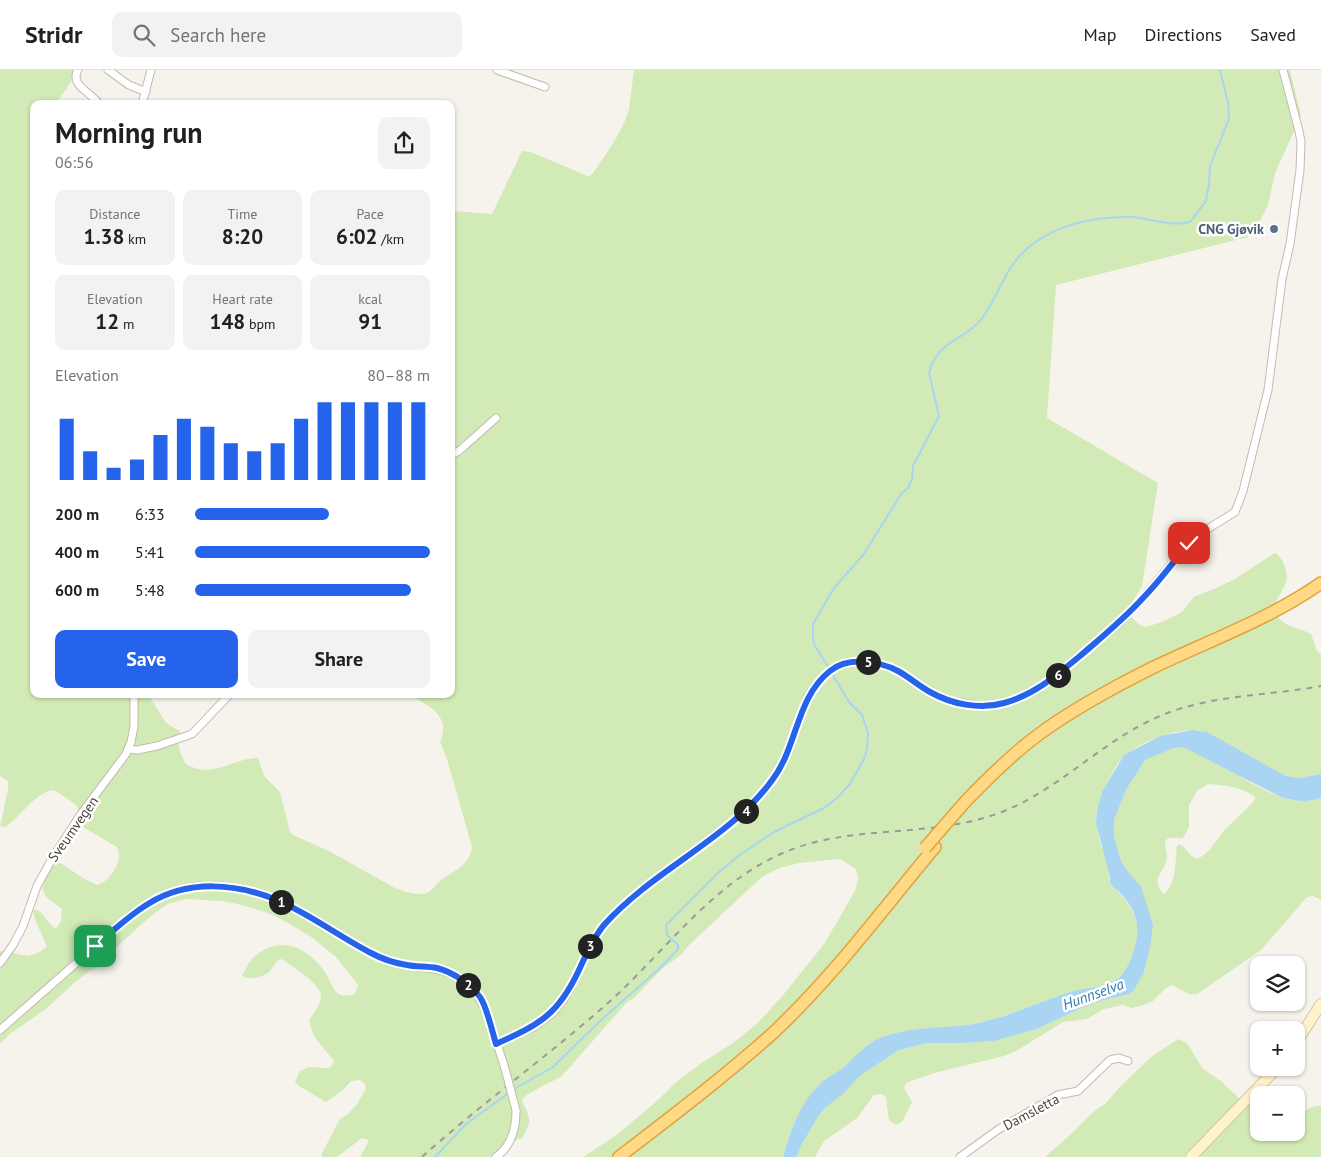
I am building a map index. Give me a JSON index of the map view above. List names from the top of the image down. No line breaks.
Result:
{"streets":{"street":["Sveumvegen","Damsletta"]},"water":["Hunnselva"],"places":["CNG Gjøvik"],"page":{"header":"Stridr","search":"Search here","nav":["Map","Directions","Saved"],"heading":["Morning run","06:56"],"stats":[["Distance","1.38 km"],["Time","8:20"],["Pace","6:02 /km"],["Elevation","12 m"],["Heart rate","148 bpm"],["kcal","91"]],"chart":["Elevation","80–88 m"],"list":[{"name":"200 m","note":"6:33"},{"name":"400 m","note":"5:41"},{"name":"600 m","note":"5:48"}],"buttons":["Save","Share"],"pins":["5","6","4","1","3","2"],"map_buttons":["+","−"]}}
